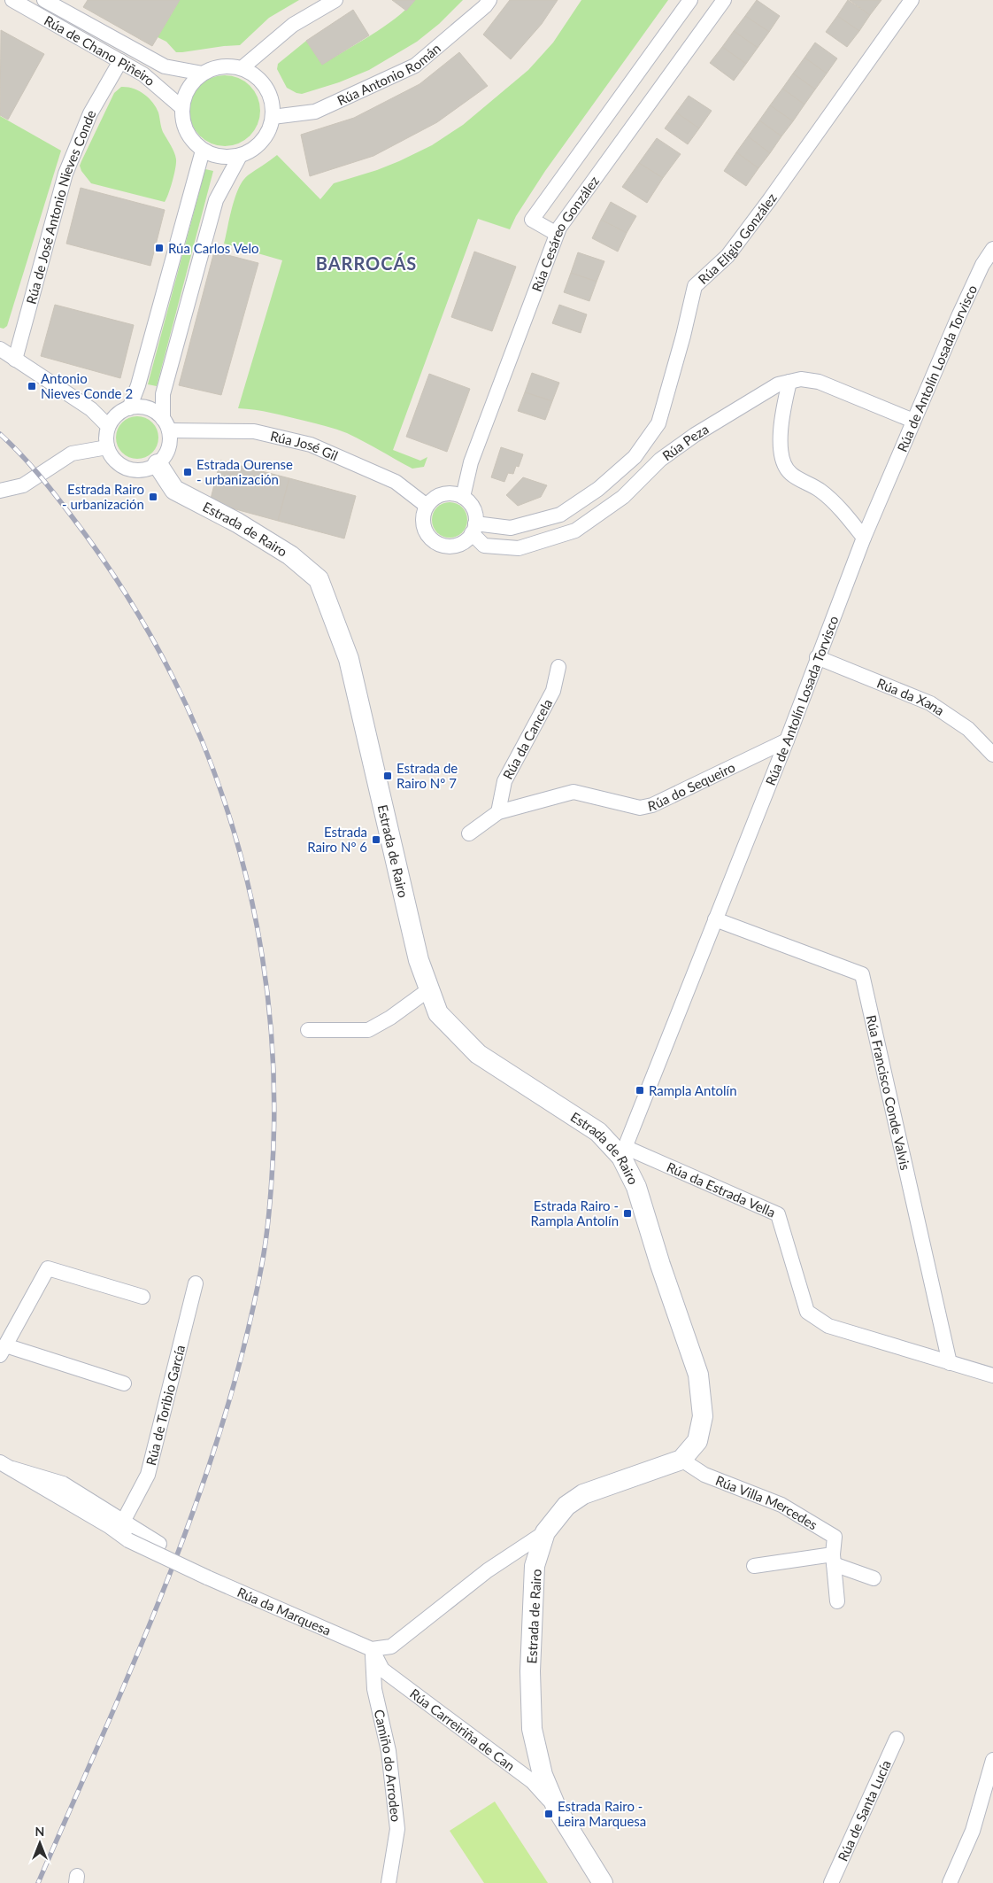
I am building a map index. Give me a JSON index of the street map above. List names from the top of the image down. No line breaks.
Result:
{"streets":{"street":["Rúa de Chano Piñeiro","Rúa Antonio Román","Rúa de José Antonio Nieves Conde","Rúa Cesáreo González","Rúa Eligio González","Rúa de Antolín Losada Torvisco","Rúa Peza","Rúa José Gil","Estrada de Rairo","Rúa da Xana","Rúa da Cancela","Rúa do Sequeiro","Rúa Francisco Conde Valvis","Rúa da Estrada Vella","Rúa de Toribio García","Rúa Villa Mercedes","Rúa da Marquesa","Rúa Carreiriña de Can","Camiño do Arrodeo","Rúa de Santa Lucía"]},"crossings":[["Rúa de Chano Piñeiro","Rúa Antonio Román"],["Rúa de Chano Piñeiro","Rúa de José Antonio Nieves Conde"],["Rúa Cesáreo González","Rúa Eligio González"],["Rúa Cesáreo González","Rúa Peza"],["Rúa Cesáreo González","Rúa José Gil"],["Rúa Eligio González","Rúa Peza"],["Rúa Eligio González","Rúa José Gil"],["Rúa de Antolín Losada Torvisco","Rúa Peza"],["Rúa de Antolín Losada Torvisco","Estrada de Rairo"],["Rúa de Antolín Losada Torvisco","Rúa da Xana"],["Rúa de Antolín Losada Torvisco","Rúa do Sequeiro"],["Rúa de Antolín Losada Torvisco","Rúa Francisco Conde Valvis"],["Rúa de Antolín Losada Torvisco","Rúa da Estrada Vella"],["Rúa Peza","Rúa José Gil"],["Rúa José Gil","Estrada de Rairo"],["Estrada de Rairo","Rúa da Estrada Vella"],["Estrada de Rairo","Rúa Villa Mercedes"],["Estrada de Rairo","Rúa Carreiriña de Can"],["Rúa da Cancela","Rúa do Sequeiro"],["Rúa Francisco Conde Valvis","Rúa da Estrada Vella"],["Rúa de Toribio García","Rúa da Marquesa"],["Rúa da Marquesa","Rúa Carreiriña de Can"],["Rúa da Marquesa","Camiño do Arrodeo"],["Rúa Carreiriña de Can","Camiño do Arrodeo"]],"districts":["BARROCÁS"],"places":{"transit":["Rúa Carlos Velo","Antonio Nieves Conde 2","Estrada Ourense - urbanización","Estrada Rairo - urbanización","Estrada de Rairo Nº 7","Estrada Rairo Nº 6","Rampla Antolín","Estrada Rairo - Rampla Antolín","Estrada Rairo - Leira Marquesa"]},"north":"top"}
